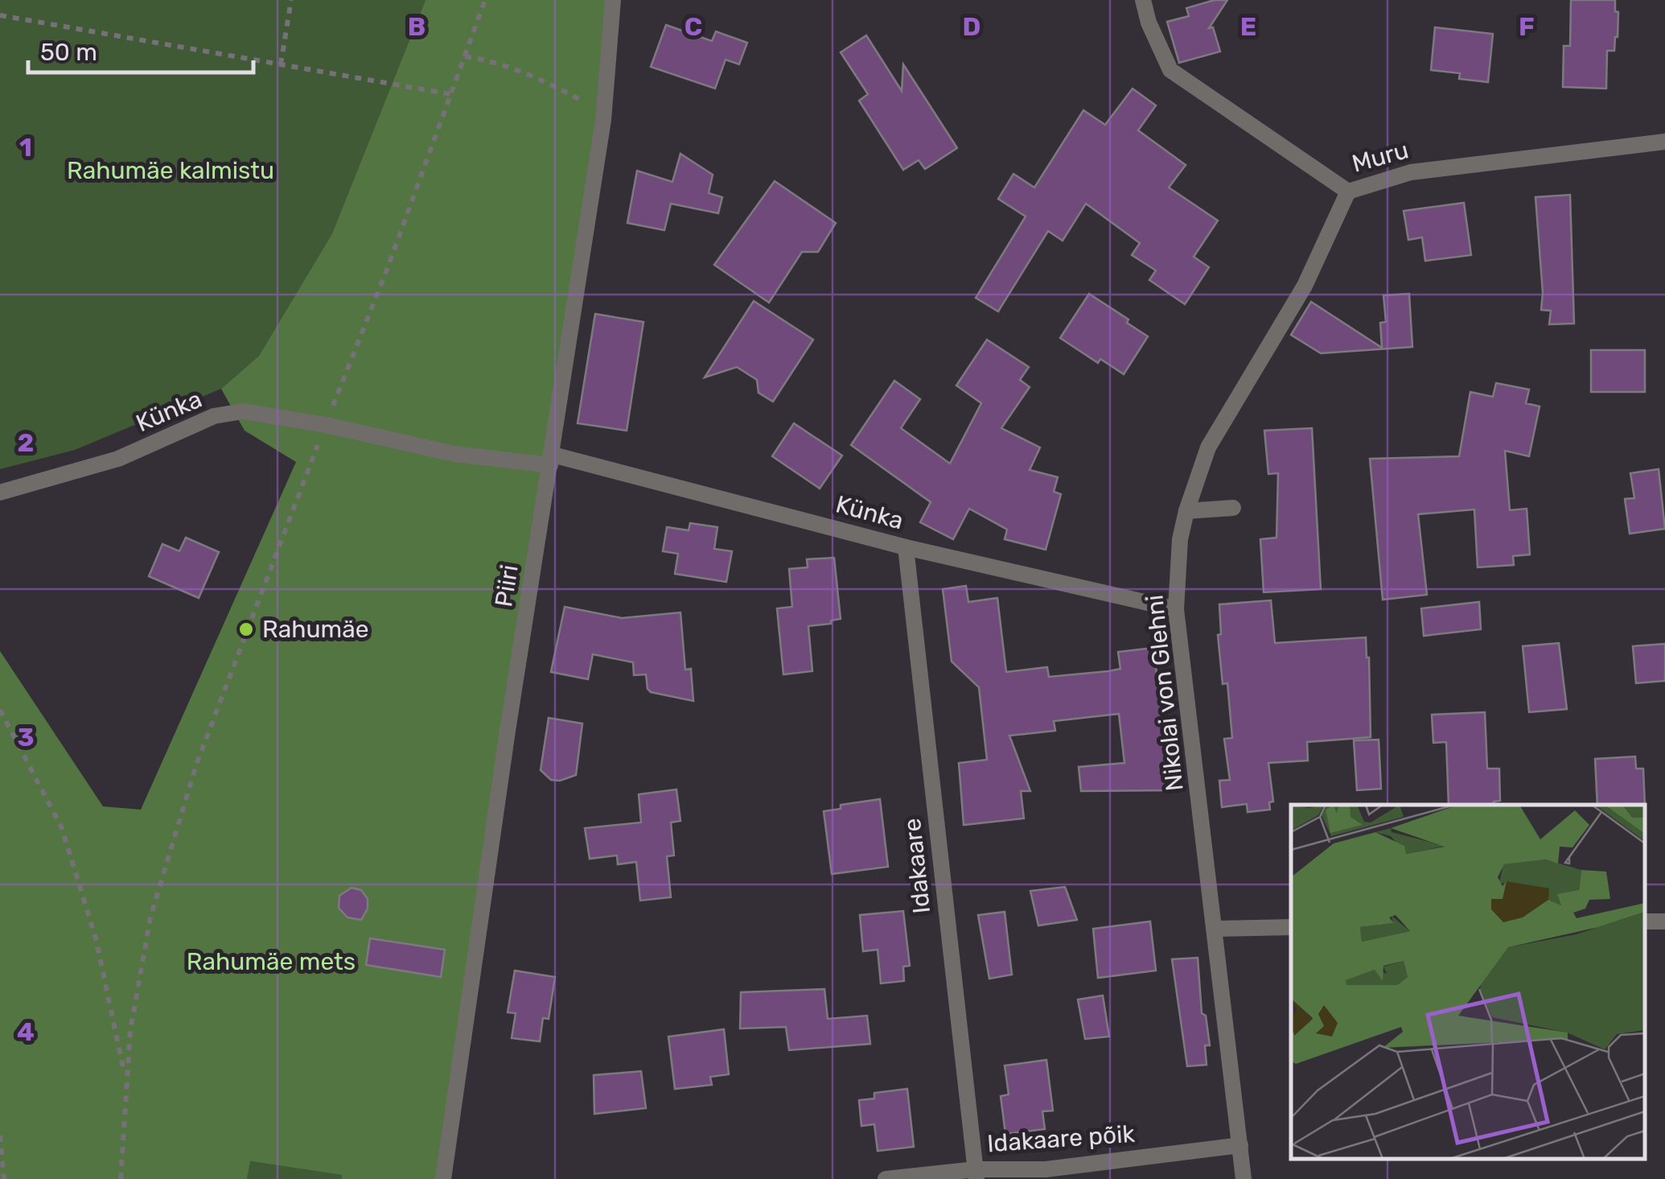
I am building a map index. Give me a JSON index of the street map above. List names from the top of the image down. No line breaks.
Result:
{"streets":{"street":["Muru","Künka","Piiri","Nikolai von Glehni","Idakaare","Idakaare põik"]},"crossings":[["Muru","Nikolai von Glehni"],["Künka","Piiri"],["Künka","Nikolai von Glehni"],["Künka","Idakaare"],["Nikolai von Glehni","Idakaare põik"],["Idakaare","Idakaare põik"]],"parks":["Rahumäe kalmistu","Rahumäe mets"],"places":["Rahumäe"],"scale_bar":"50 m","grid":{"columns":["B","C","D","E","F"],"rows":["1","2","3","4"]}}
